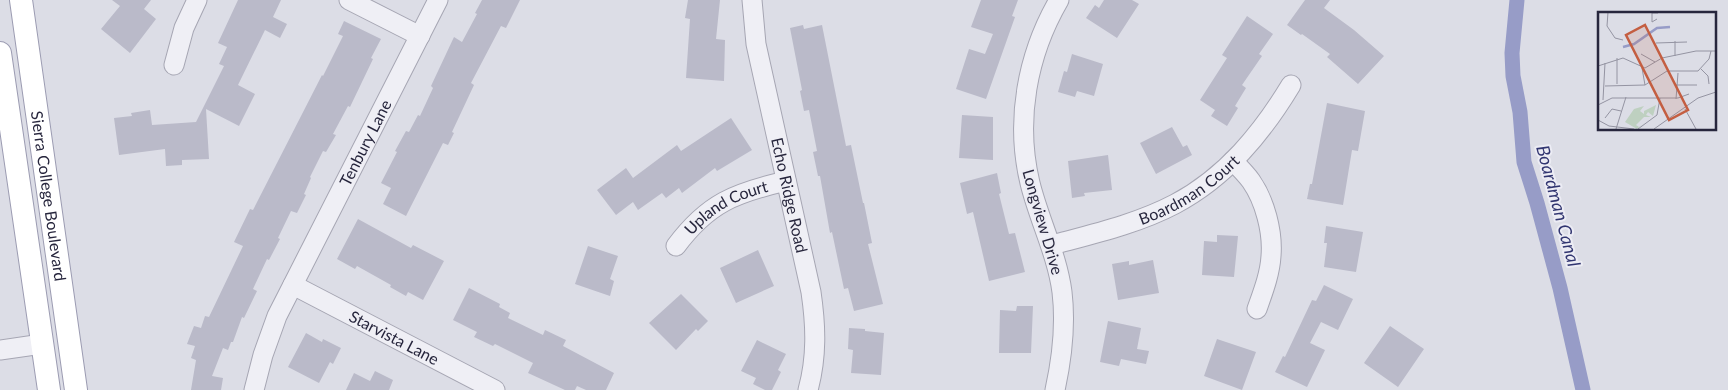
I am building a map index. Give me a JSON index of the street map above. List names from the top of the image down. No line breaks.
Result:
{"streets":{"main road":["Sierra College Boulevard"],"street":["Tenbury Lane","Boardman Court","Echo Ridge Road","Upland Court","Longview Drive","Starvista Lane"]},"crossings":[["Tenbury Lane","Starvista Lane"],["Boardman Court","Longview Drive"],["Echo Ridge Road","Upland Court"]],"water":["Boardman Canal"]}
